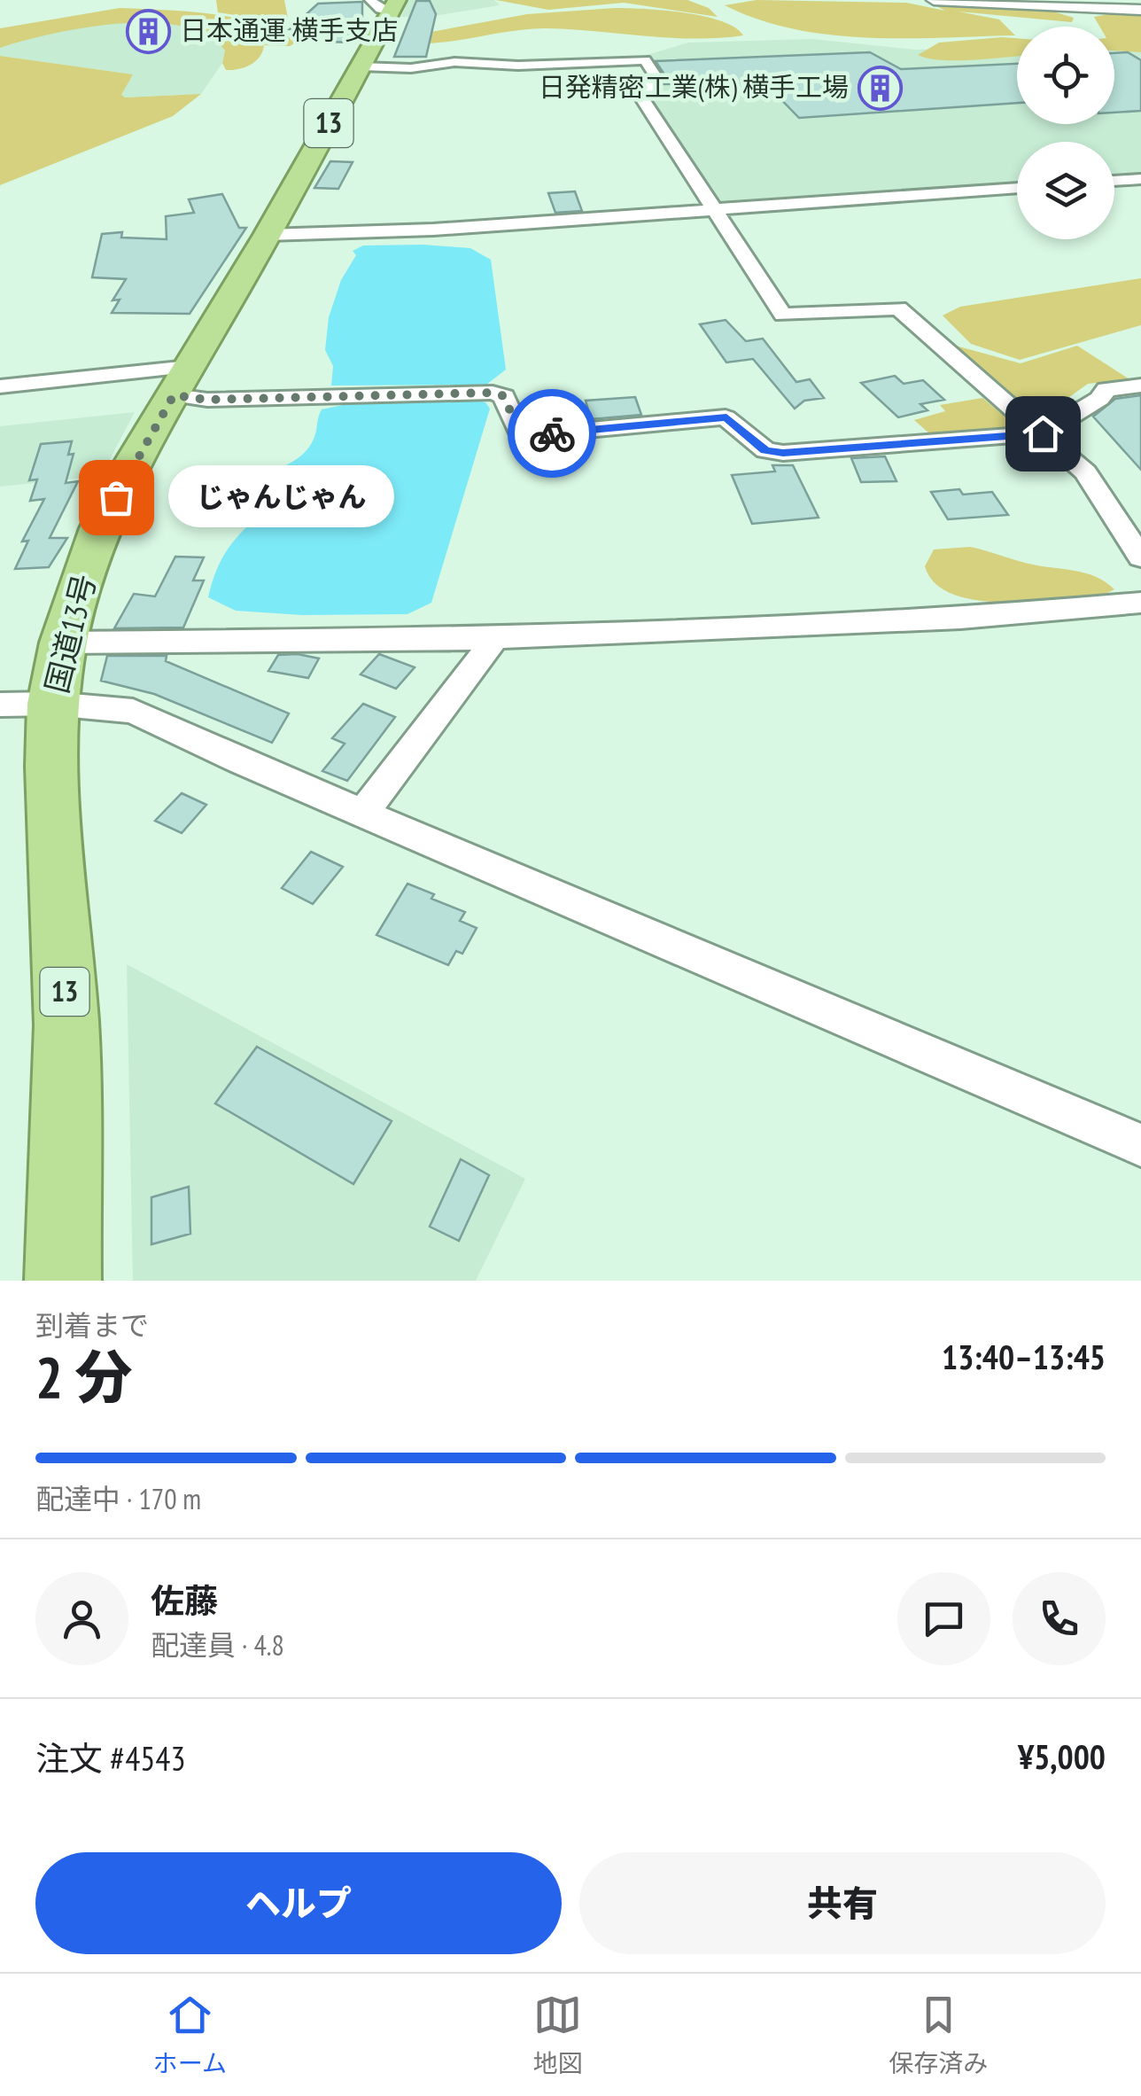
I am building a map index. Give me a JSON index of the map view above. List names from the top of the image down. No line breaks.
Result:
{"streets":{"highway":["13","国道13号"]},"places":{"building":["日本通運 横手支店","日発精密工業(株) 横手工場"],"other":["じゃんじゃん"]},"page":{"bubble":"じゃんじゃん","heading":["2 分","到着まで","13:40–13:45"],"panel":["佐藤","配達員 · 4.8","注文 #4543","¥5,000"],"bar":"配達中 · 170 m","buttons":["ヘルプ","共有"],"tabs":["ホーム","地図","保存済み"]}}
